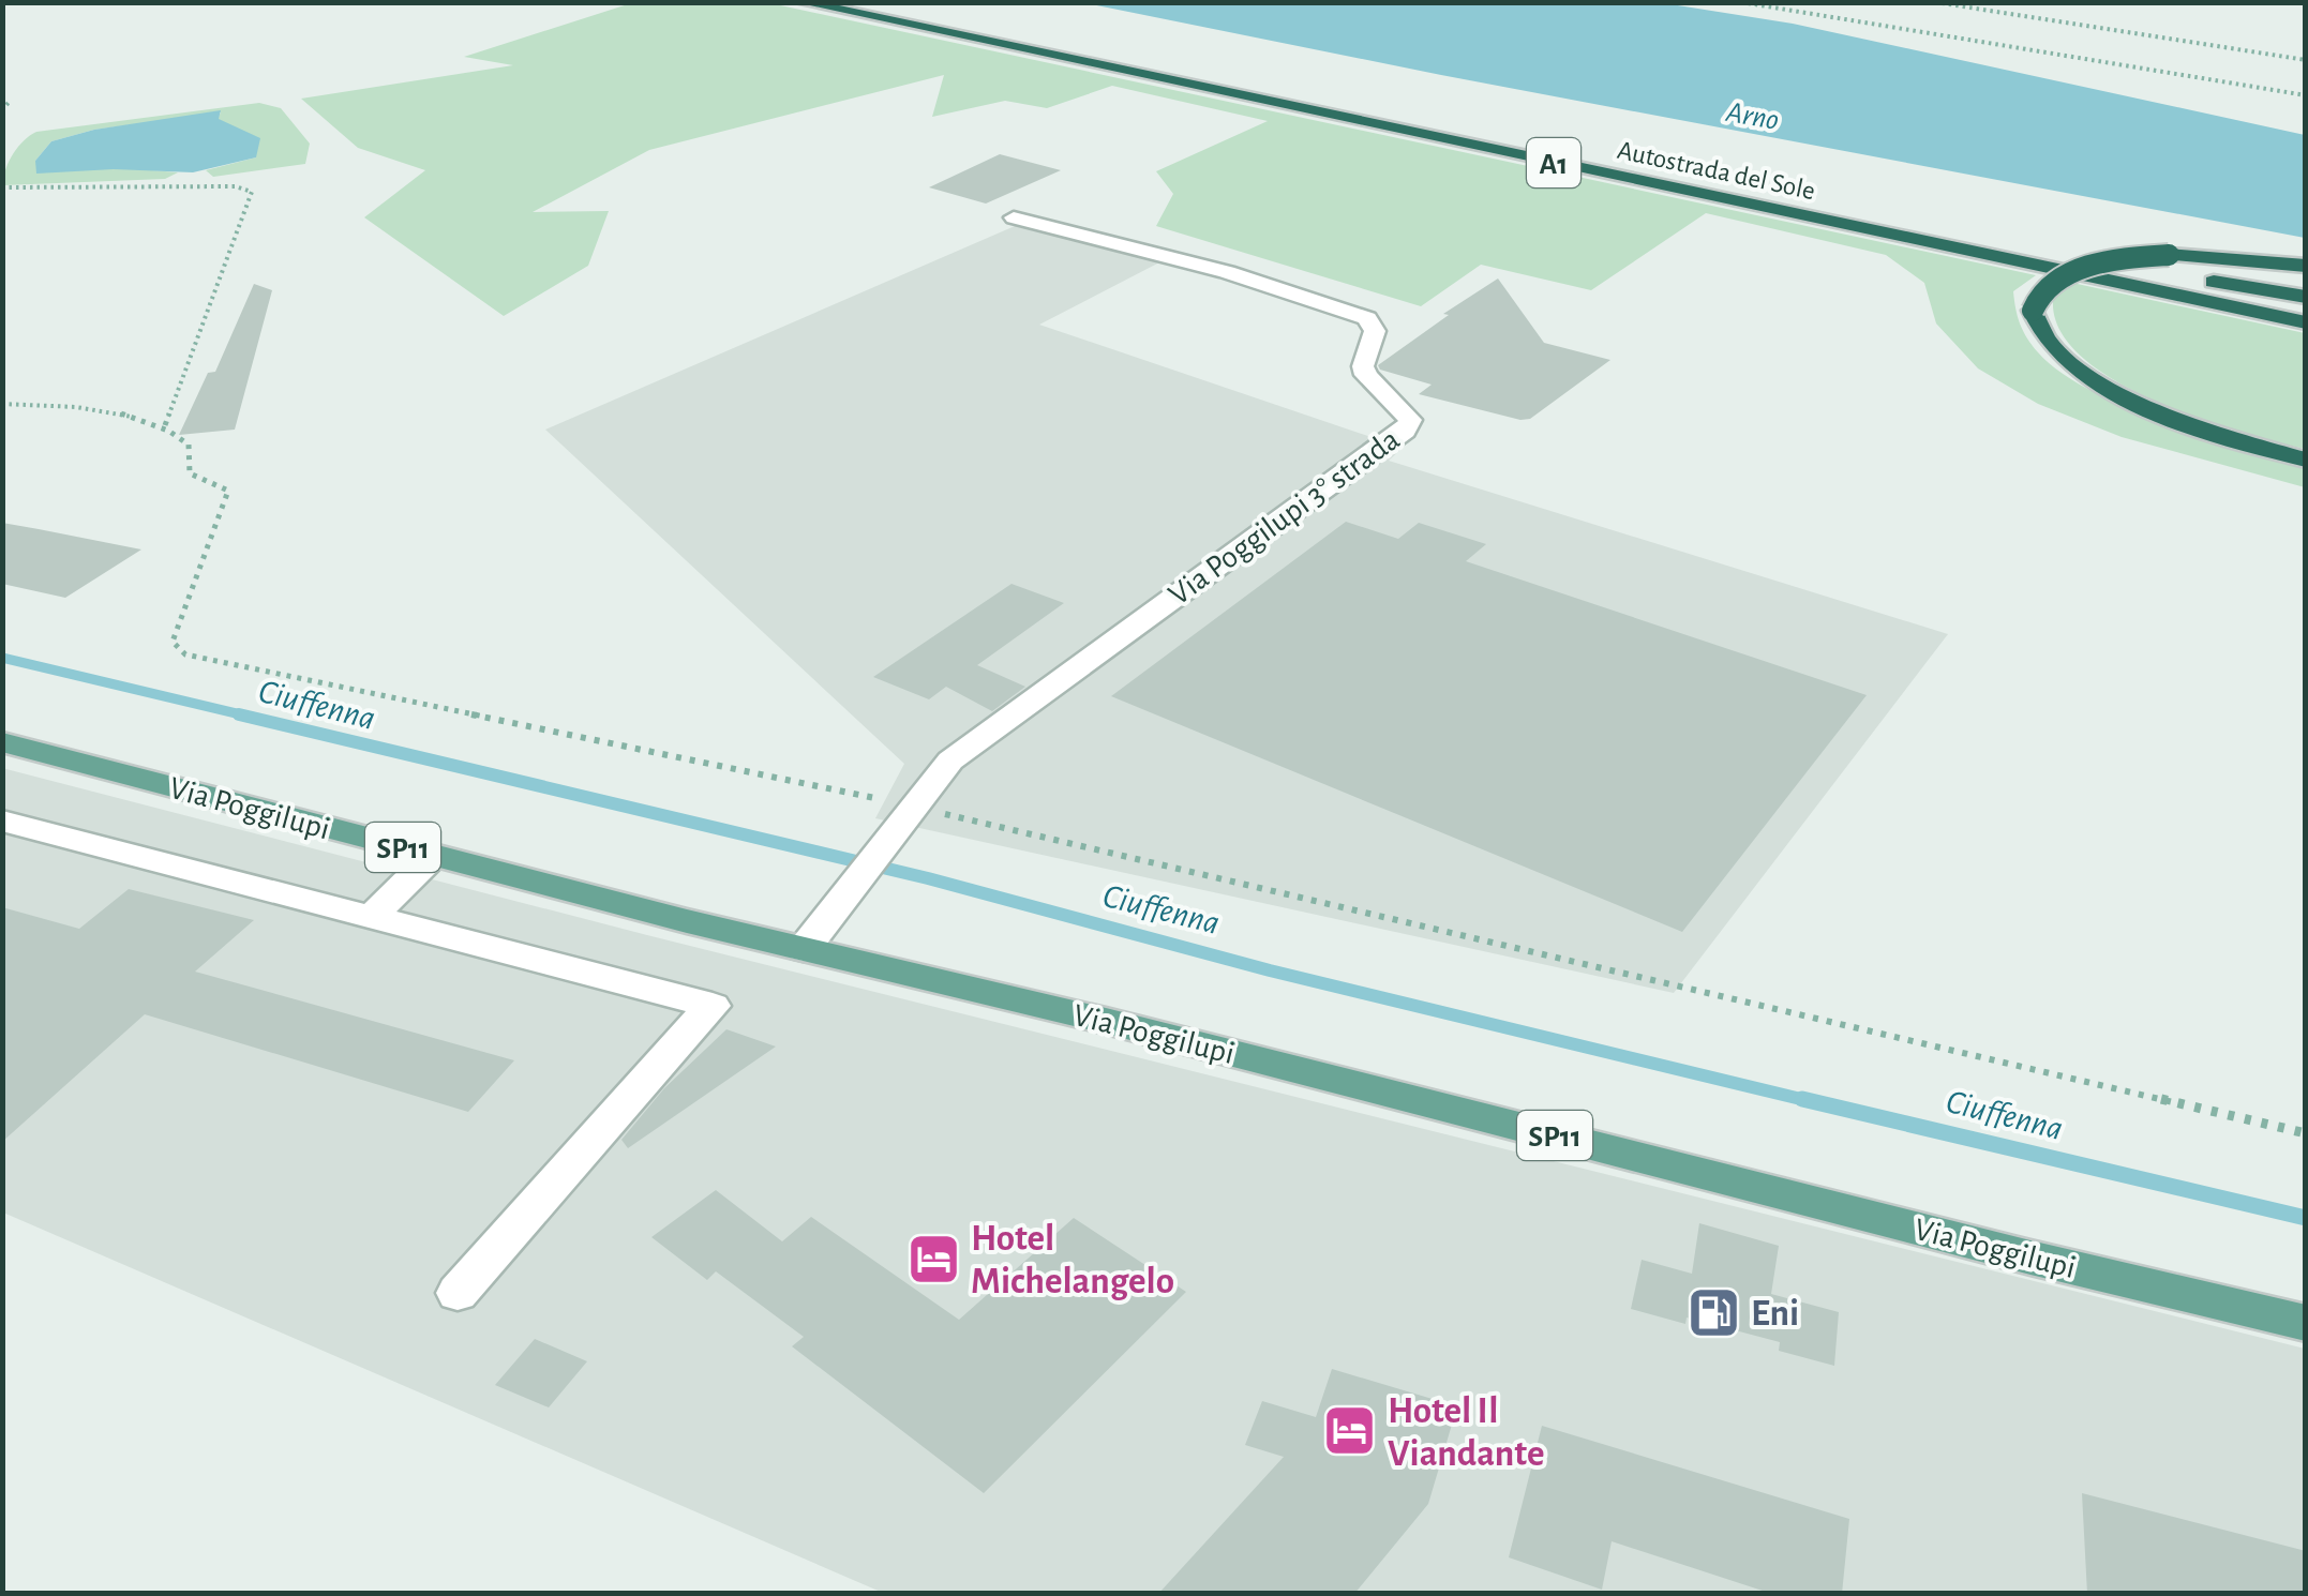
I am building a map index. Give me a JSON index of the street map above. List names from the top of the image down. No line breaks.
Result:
{"streets":{"highway":["A1","Autostrada del Sole"],"main road":["Via Poggilupi","SP11"],"street":["Via Poggilupi 3° strada"]},"crossings":[["Via Poggilupi 3° strada","Via Poggilupi"]],"water":["Arno","Ciuffenna"],"places":{"hotel":["Hotel Michelangelo","Hotel Il Viandante"],"fuel station":["Eni"]}}
